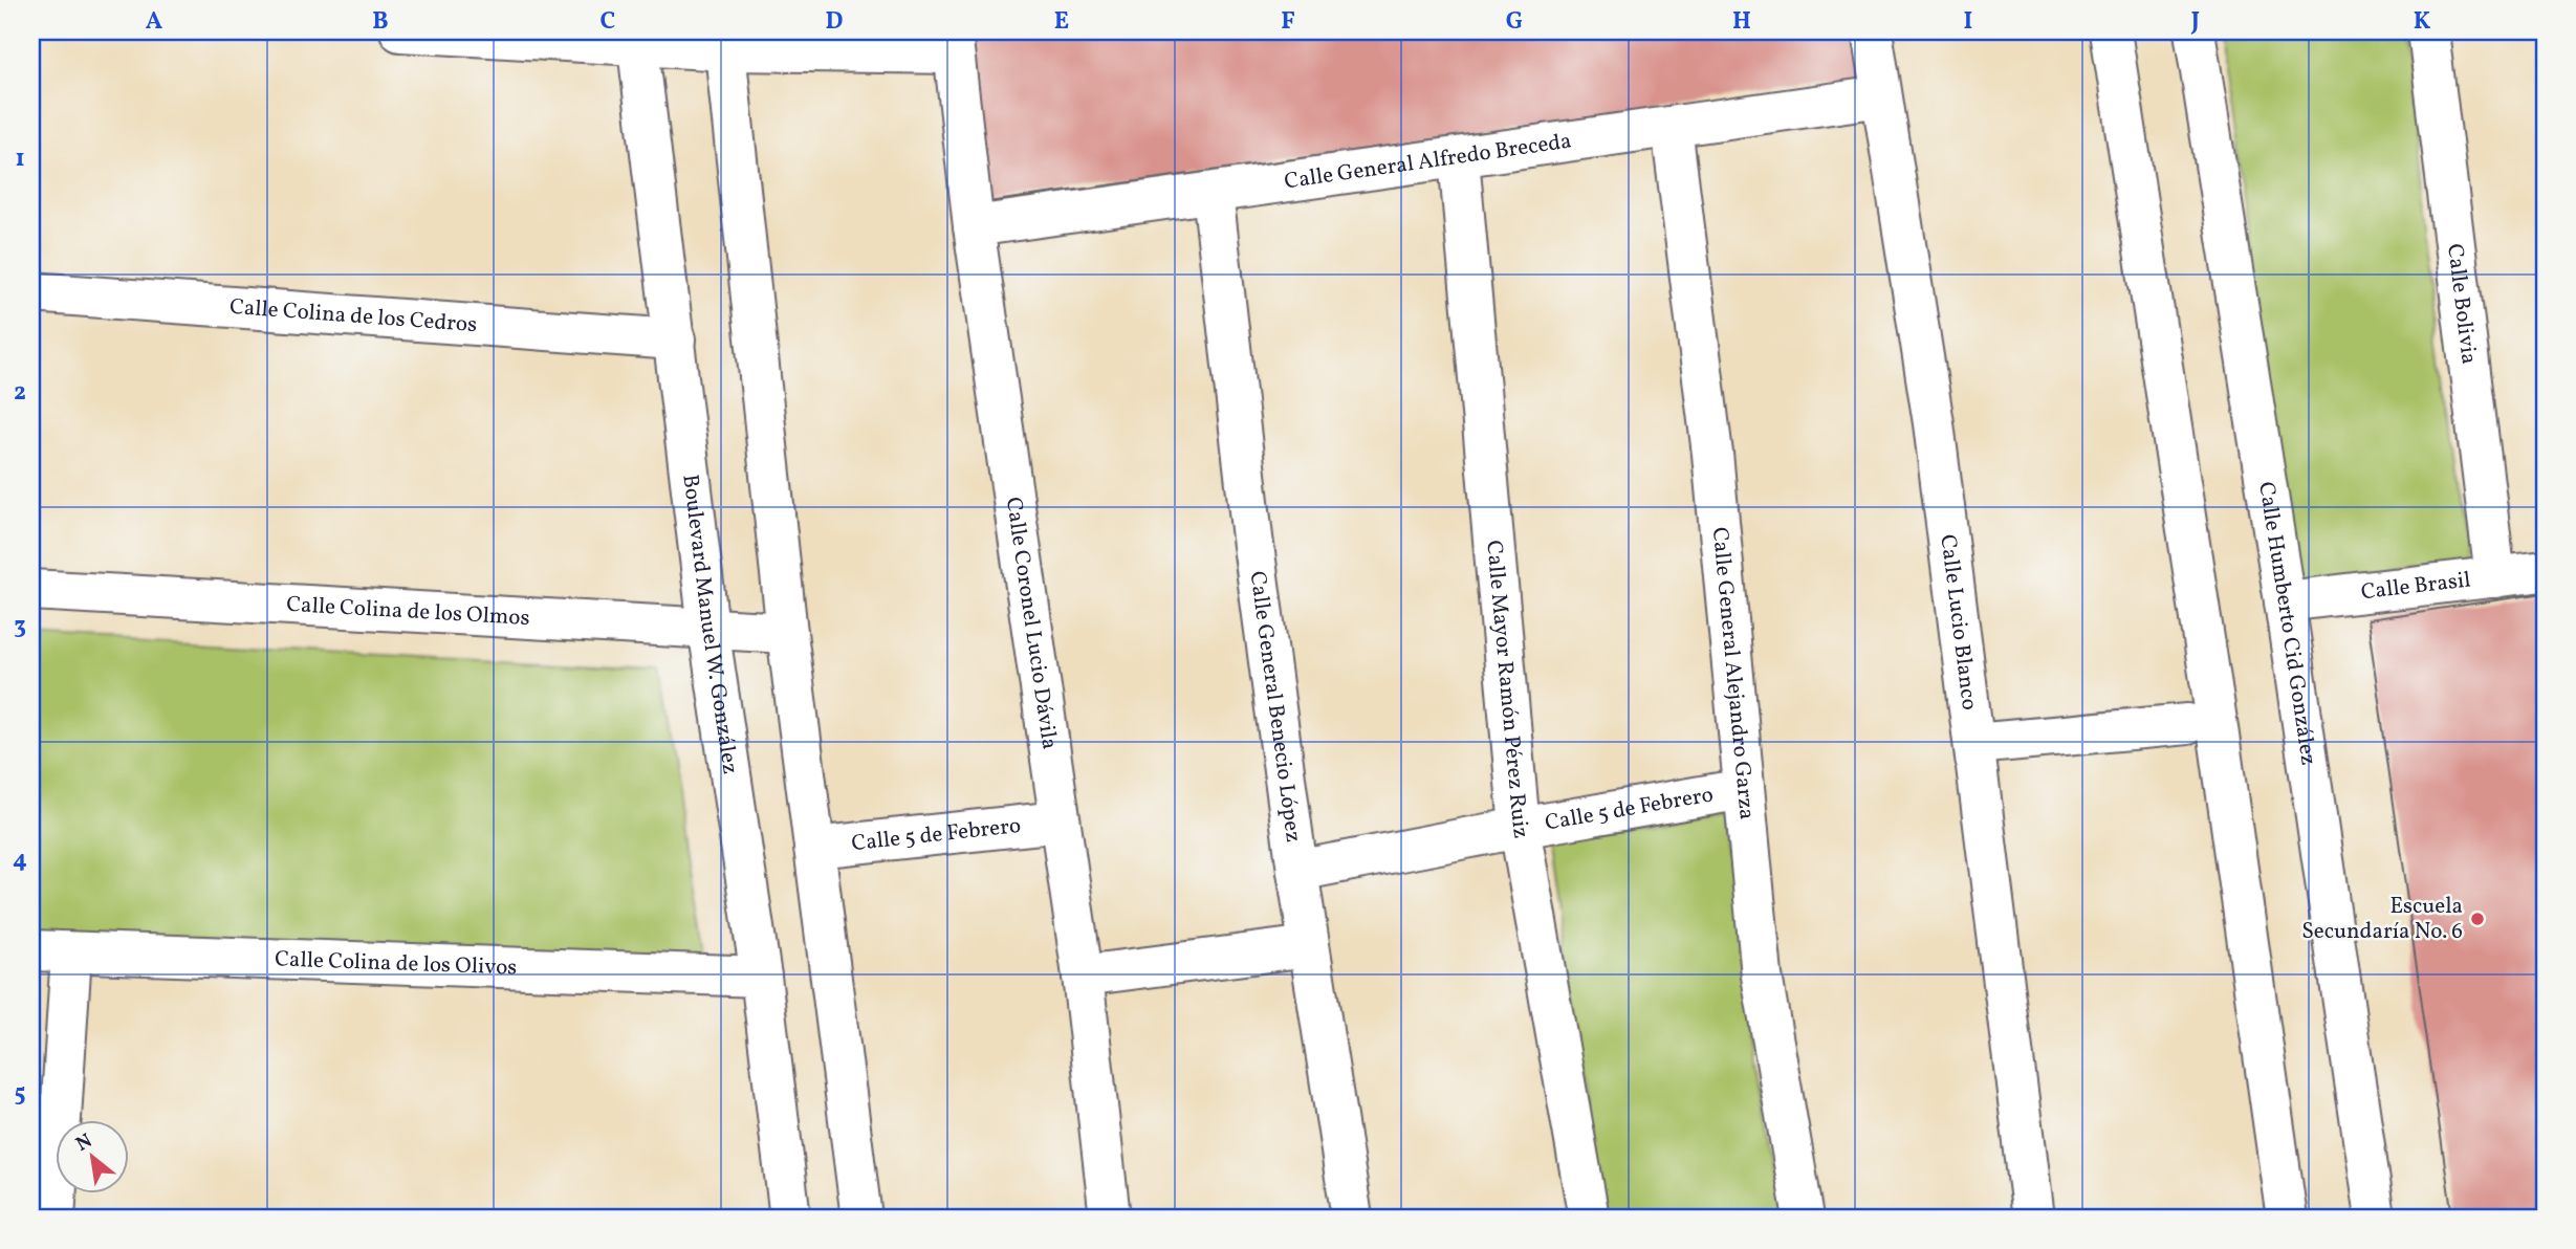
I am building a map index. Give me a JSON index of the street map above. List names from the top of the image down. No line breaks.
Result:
{"streets":{"street":["Calle General Alfredo Breceda","Calle Bolivia","Calle Colina de los Cedros","Calle Brasil","Calle Colina de los Olmos","Calle Lucio Blanco","Boulevard Manuel W. González","Calle Coronel Lucio Dávila","Calle Humberto Cid González","Calle General Alejandro Garza","Calle Mayor Ramón Pérez Ruiz","Calle General Benecio López","Calle 5 de Febrero","Calle Colina de los Olivos"]},"crossings":[["Calle General Alfredo Breceda","Calle Lucio Blanco"],["Calle General Alfredo Breceda","Calle Coronel Lucio Dávila"],["Calle General Alfredo Breceda","Calle General Alejandro Garza"],["Calle General Alfredo Breceda","Calle Mayor Ramón Pérez Ruiz"],["Calle General Alfredo Breceda","Calle General Benecio López"],["Calle Bolivia","Calle Brasil"],["Calle Colina de los Cedros","Boulevard Manuel W. González"],["Calle Brasil","Calle Humberto Cid González"],["Calle Colina de los Olmos","Boulevard Manuel W. González"],["Boulevard Manuel W. González","Calle Colina de los Olivos"],["Calle Coronel Lucio Dávila","Calle 5 de Febrero"],["Calle General Alejandro Garza","Calle 5 de Febrero"],["Calle Mayor Ramón Pérez Ruiz","Calle 5 de Febrero"],["Calle General Benecio López","Calle 5 de Febrero"]],"places":["Escuela Secundaría No. 6"],"north":"top left","grid":{"columns":["A","B","C","D","E","F","G","H","I","J","K"],"rows":["1","2","3","4","5"]}}
